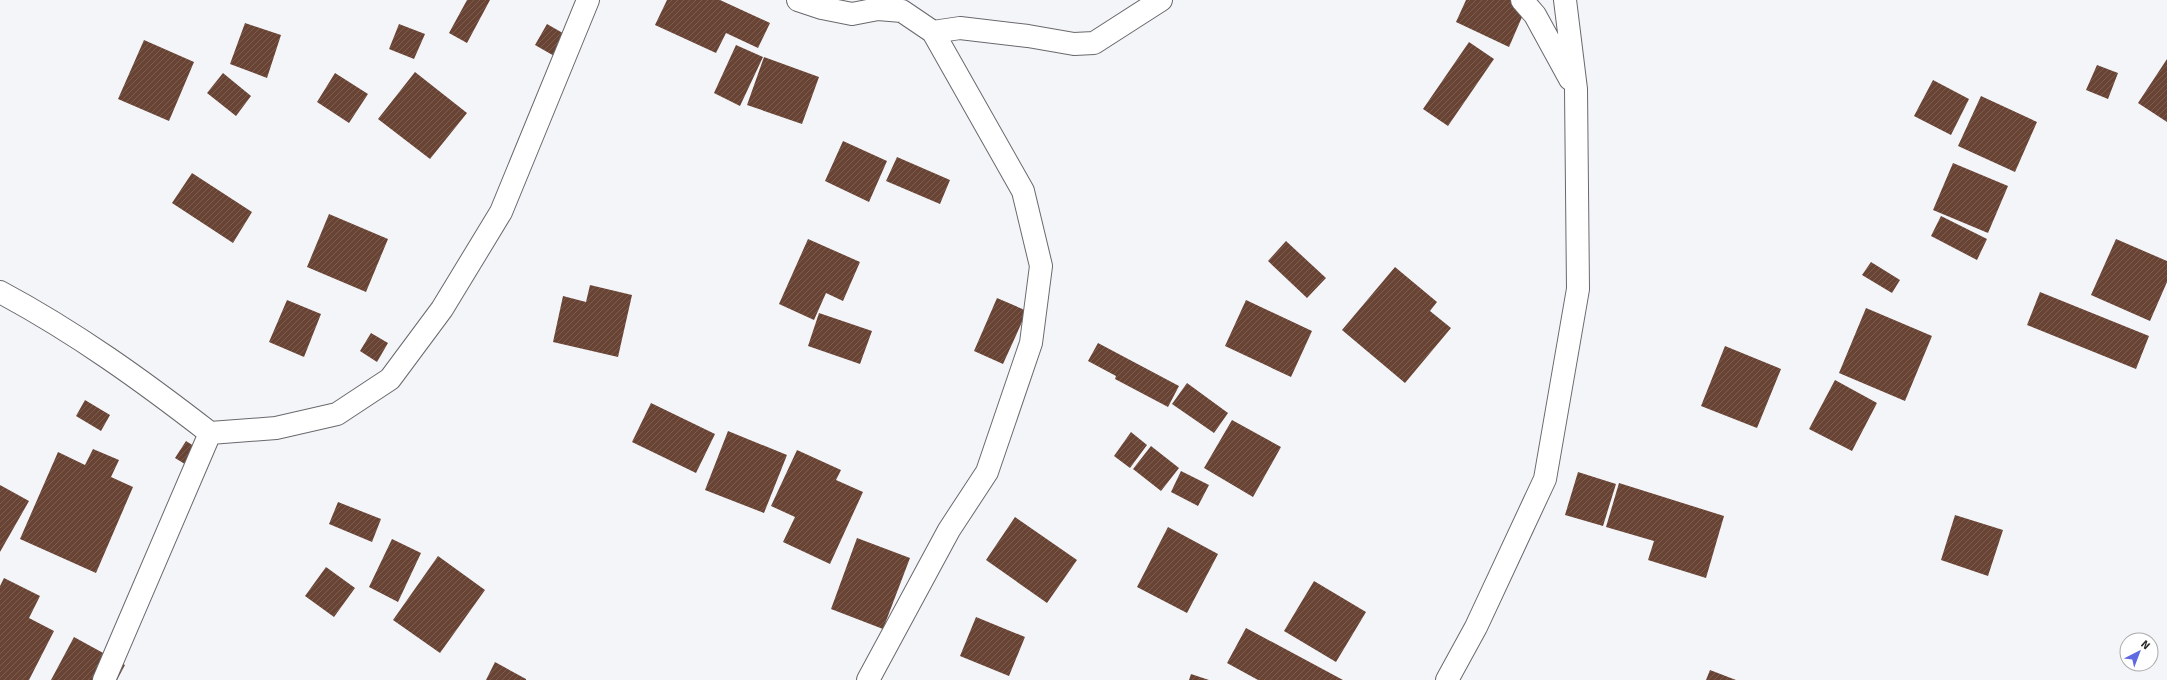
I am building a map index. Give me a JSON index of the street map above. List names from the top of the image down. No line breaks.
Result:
{"north":"top right"}
